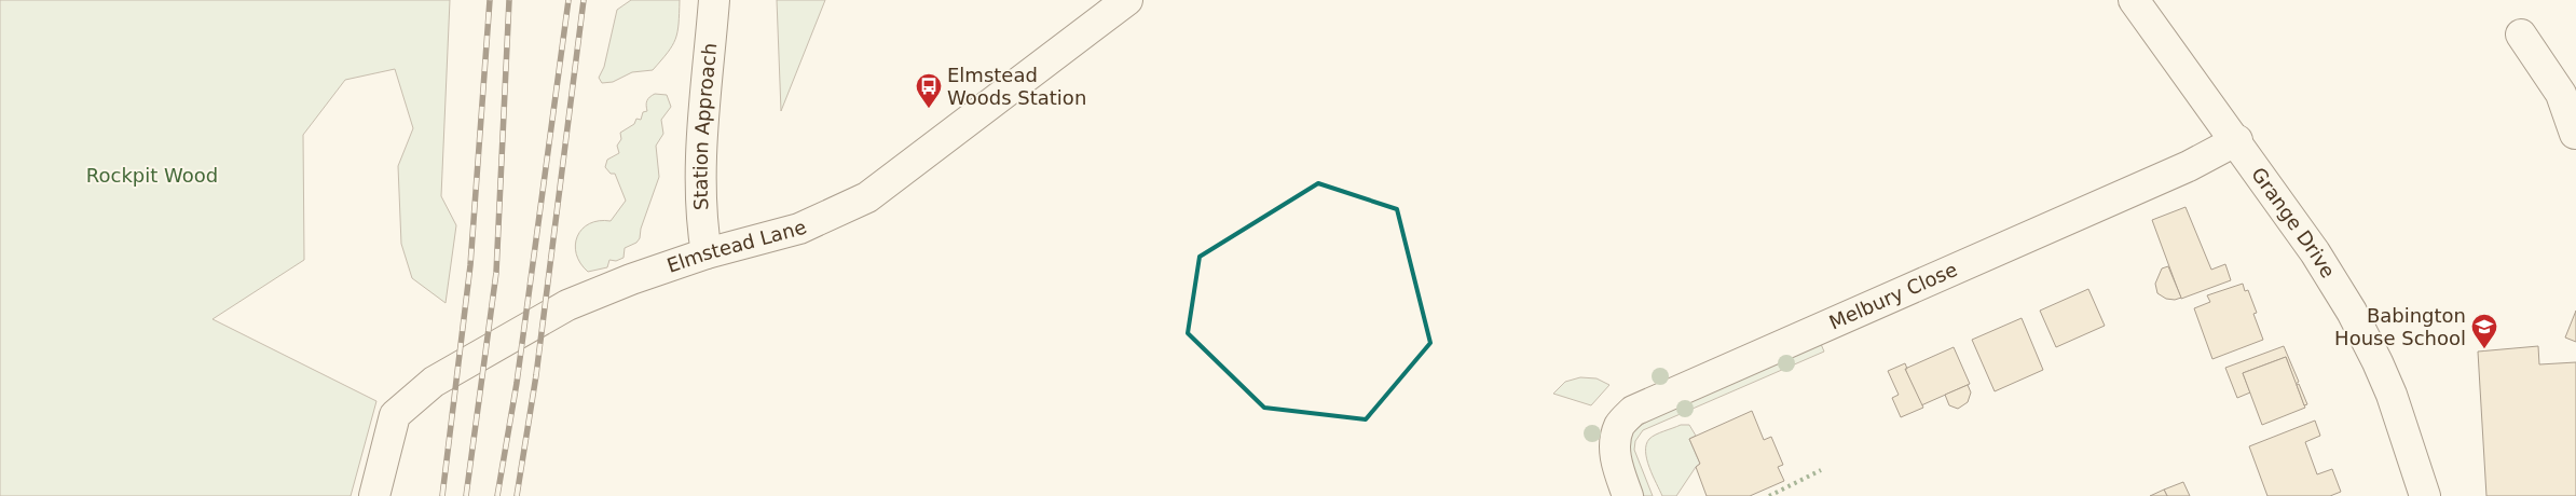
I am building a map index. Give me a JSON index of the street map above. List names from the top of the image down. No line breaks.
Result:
{"streets":{"street":["Station Approach","Grange Drive","Elmstead Lane","Melbury Close"]},"crossings":[["Station Approach","Elmstead Lane"],["Grange Drive","Melbury Close"]],"parks":["Rockpit Wood"],"places":{"bus stop":["Elmstead Woods Station"],"school or university":["Babington House School"]}}
